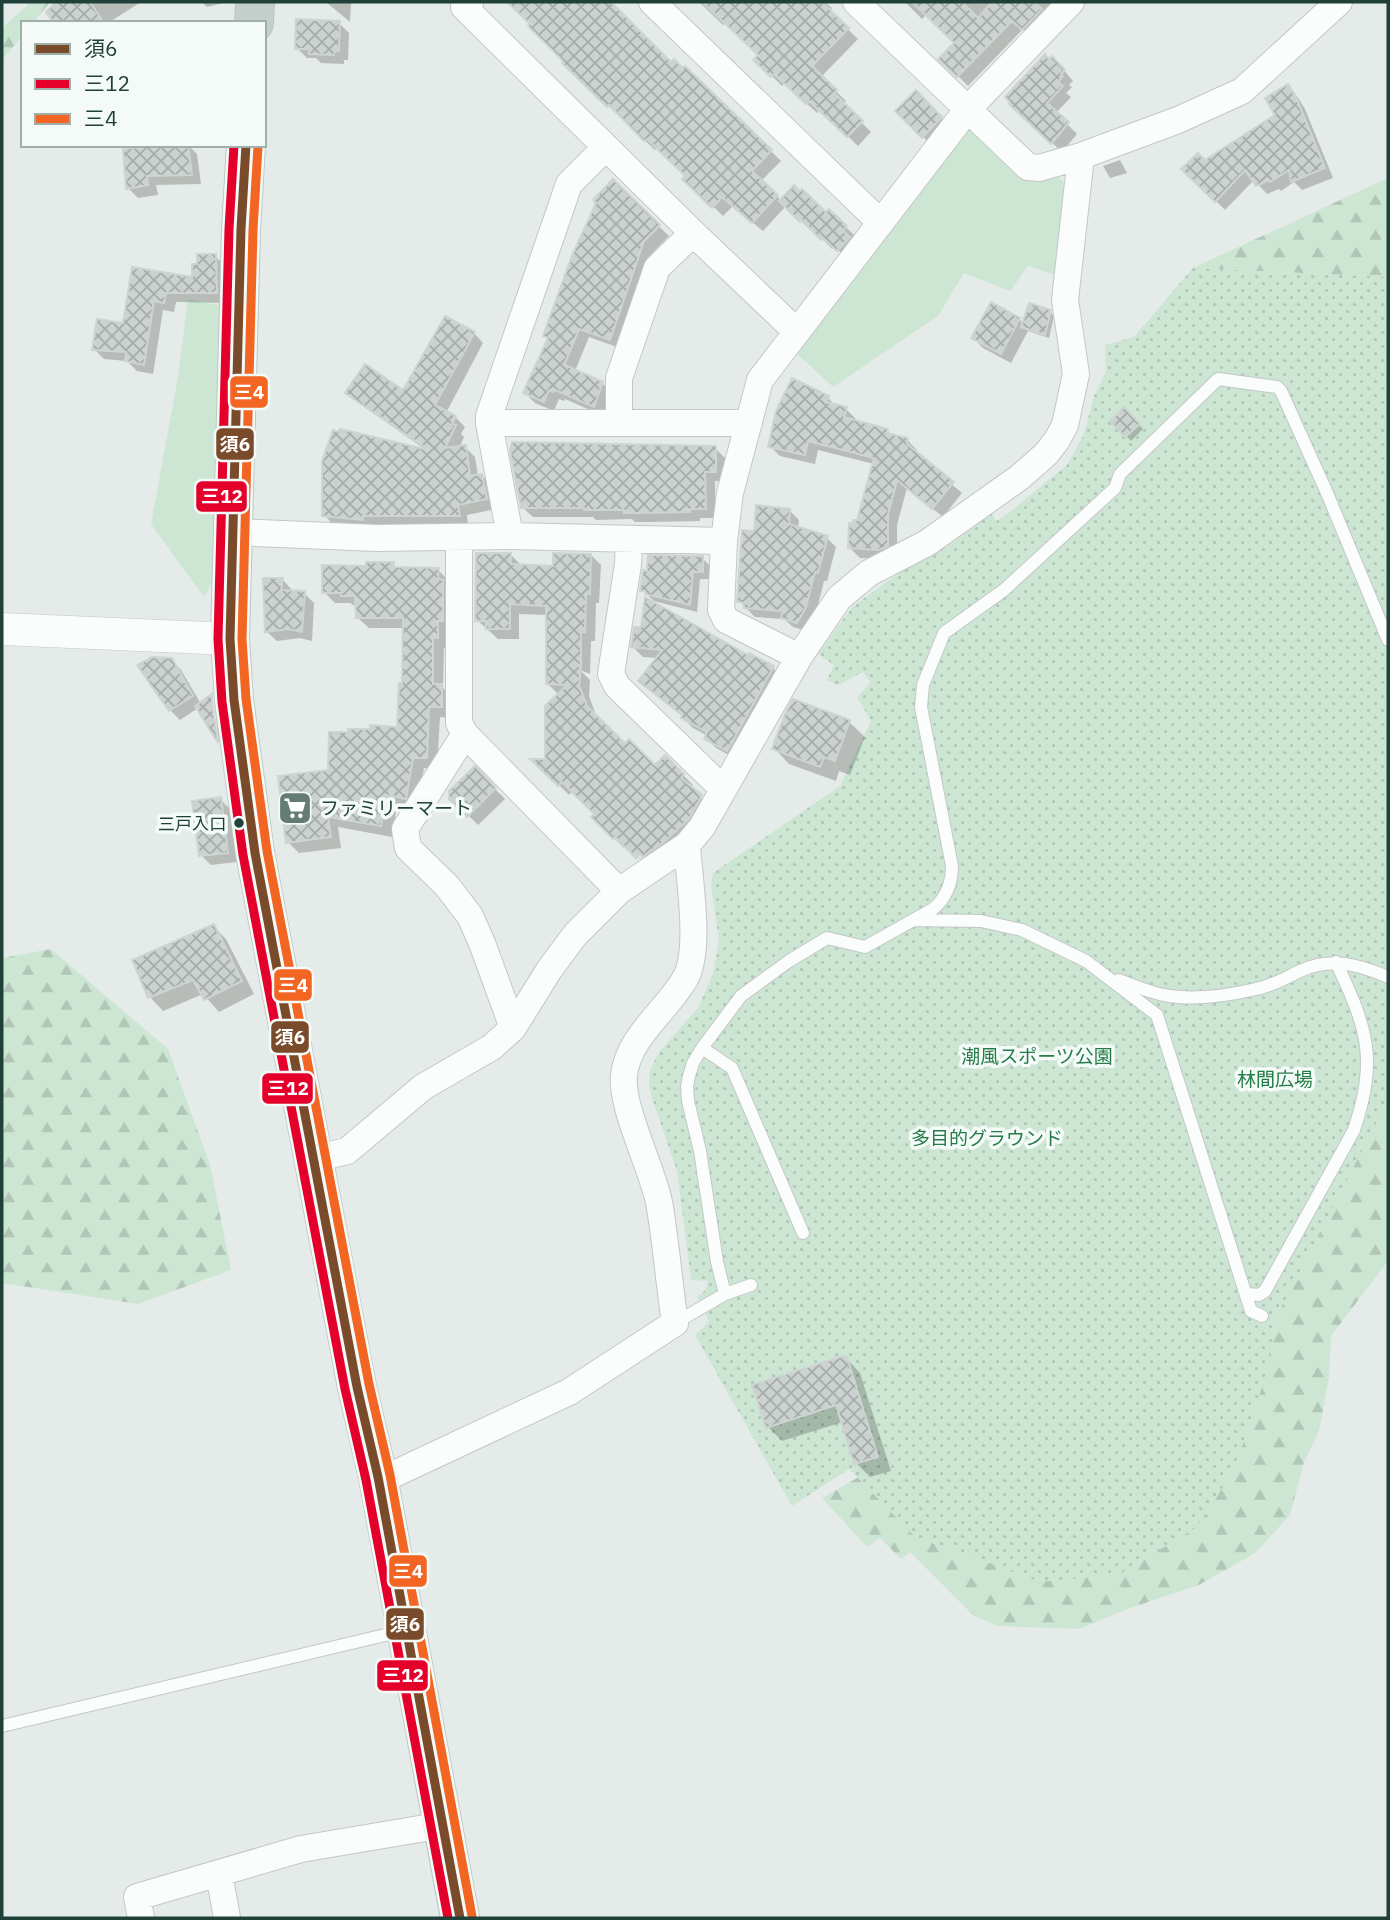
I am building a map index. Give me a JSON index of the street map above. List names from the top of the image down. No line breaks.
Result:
{"parks":["潮風スポーツ公園","林間広場","多目的グラウンド"],"places":{"supermarket":["ファミリーマート"],"other":["三戸入口"]},"lines":["transit line 須6","transit line 三12","transit line 三4"],"legend":["須6","三12","三4"]}
